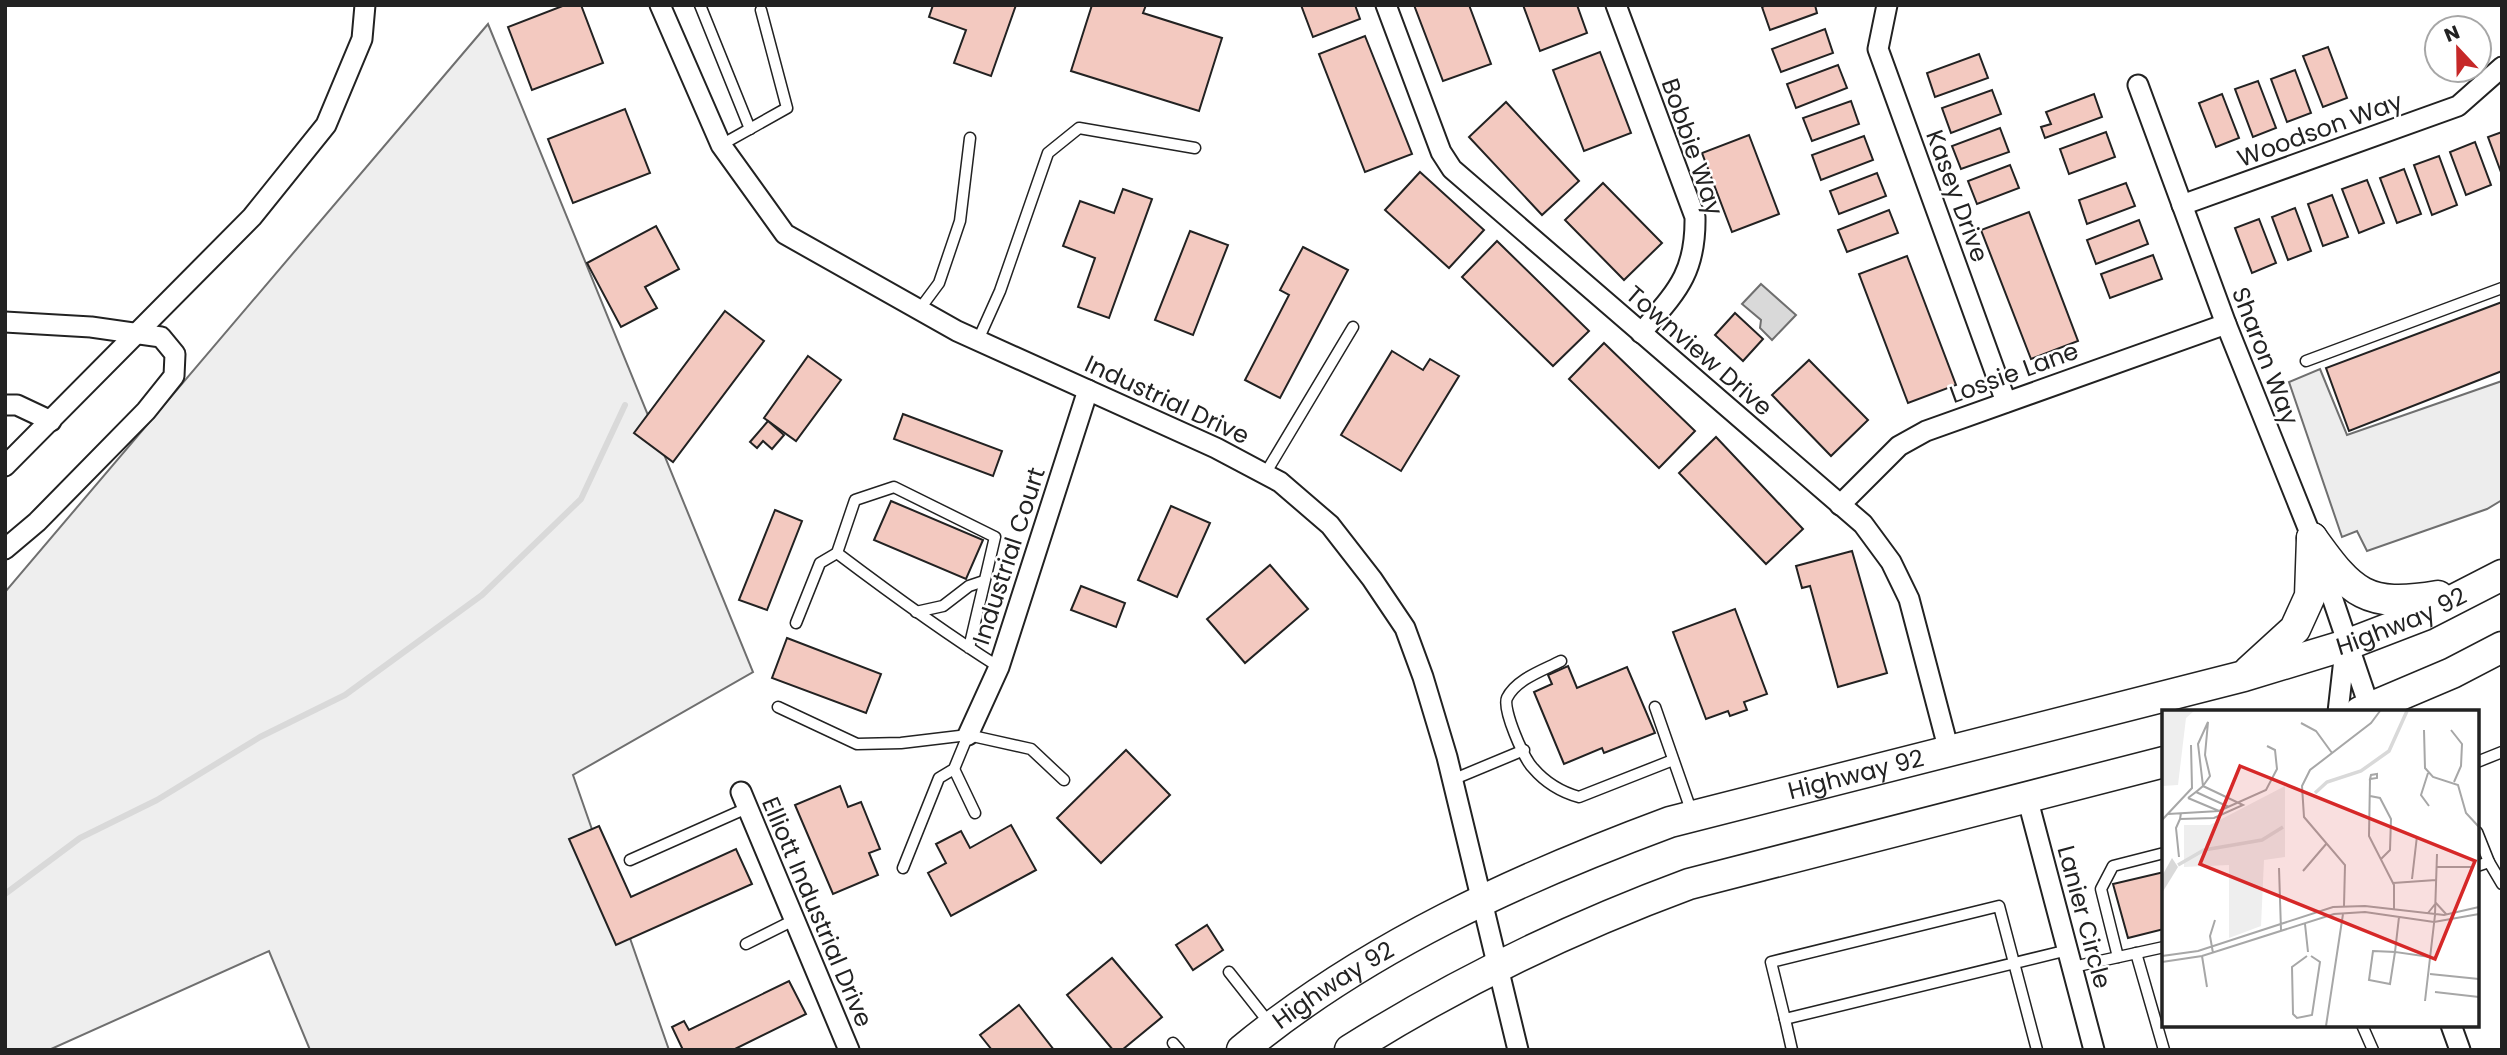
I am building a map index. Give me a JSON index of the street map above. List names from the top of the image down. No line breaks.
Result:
{"streets":{"main road":["Highway 92"],"street":["Woodson Way","Bobbie Way","Kasey Drive","Townview Drive","Sharon Way","Lossie Lane","Industrial Drive","Industrial Court","Elliott Industrial Drive","Lanier Circle"]},"crossings":[["Woodson Way","Sharon Way"],["Bobbie Way","Townview Drive"],["Kasey Drive","Lossie Lane"],["Townview Drive","Lossie Lane"],["Townview Drive","Highway 92"],["Sharon Way","Lossie Lane"],["Sharon Way","Highway 92"],["Industrial Drive","Industrial Court"],["Industrial Drive","Highway 92"]],"north":"top"}
